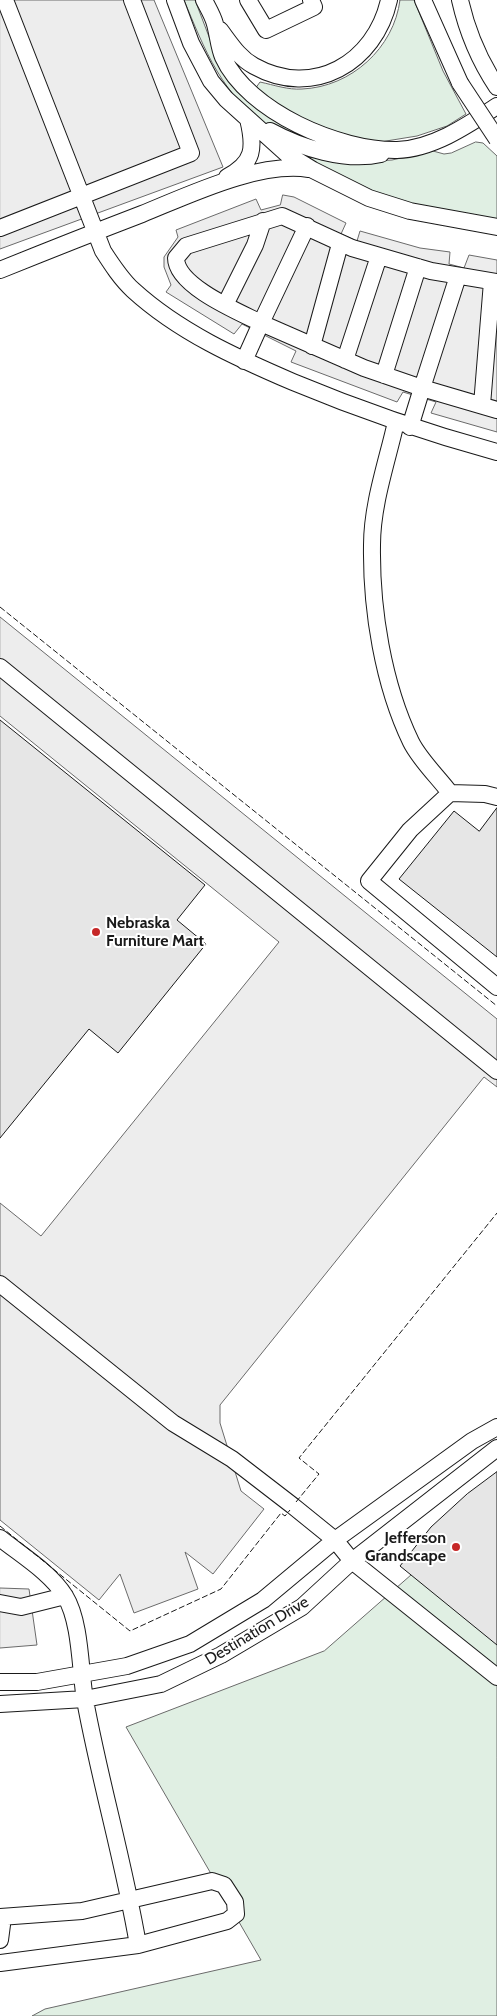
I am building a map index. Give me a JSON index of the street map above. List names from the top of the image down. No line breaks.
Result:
{"streets":{"street":["Destination Drive"]},"places":["Nebraska Furniture Mart","Jefferson Grandscape"]}
